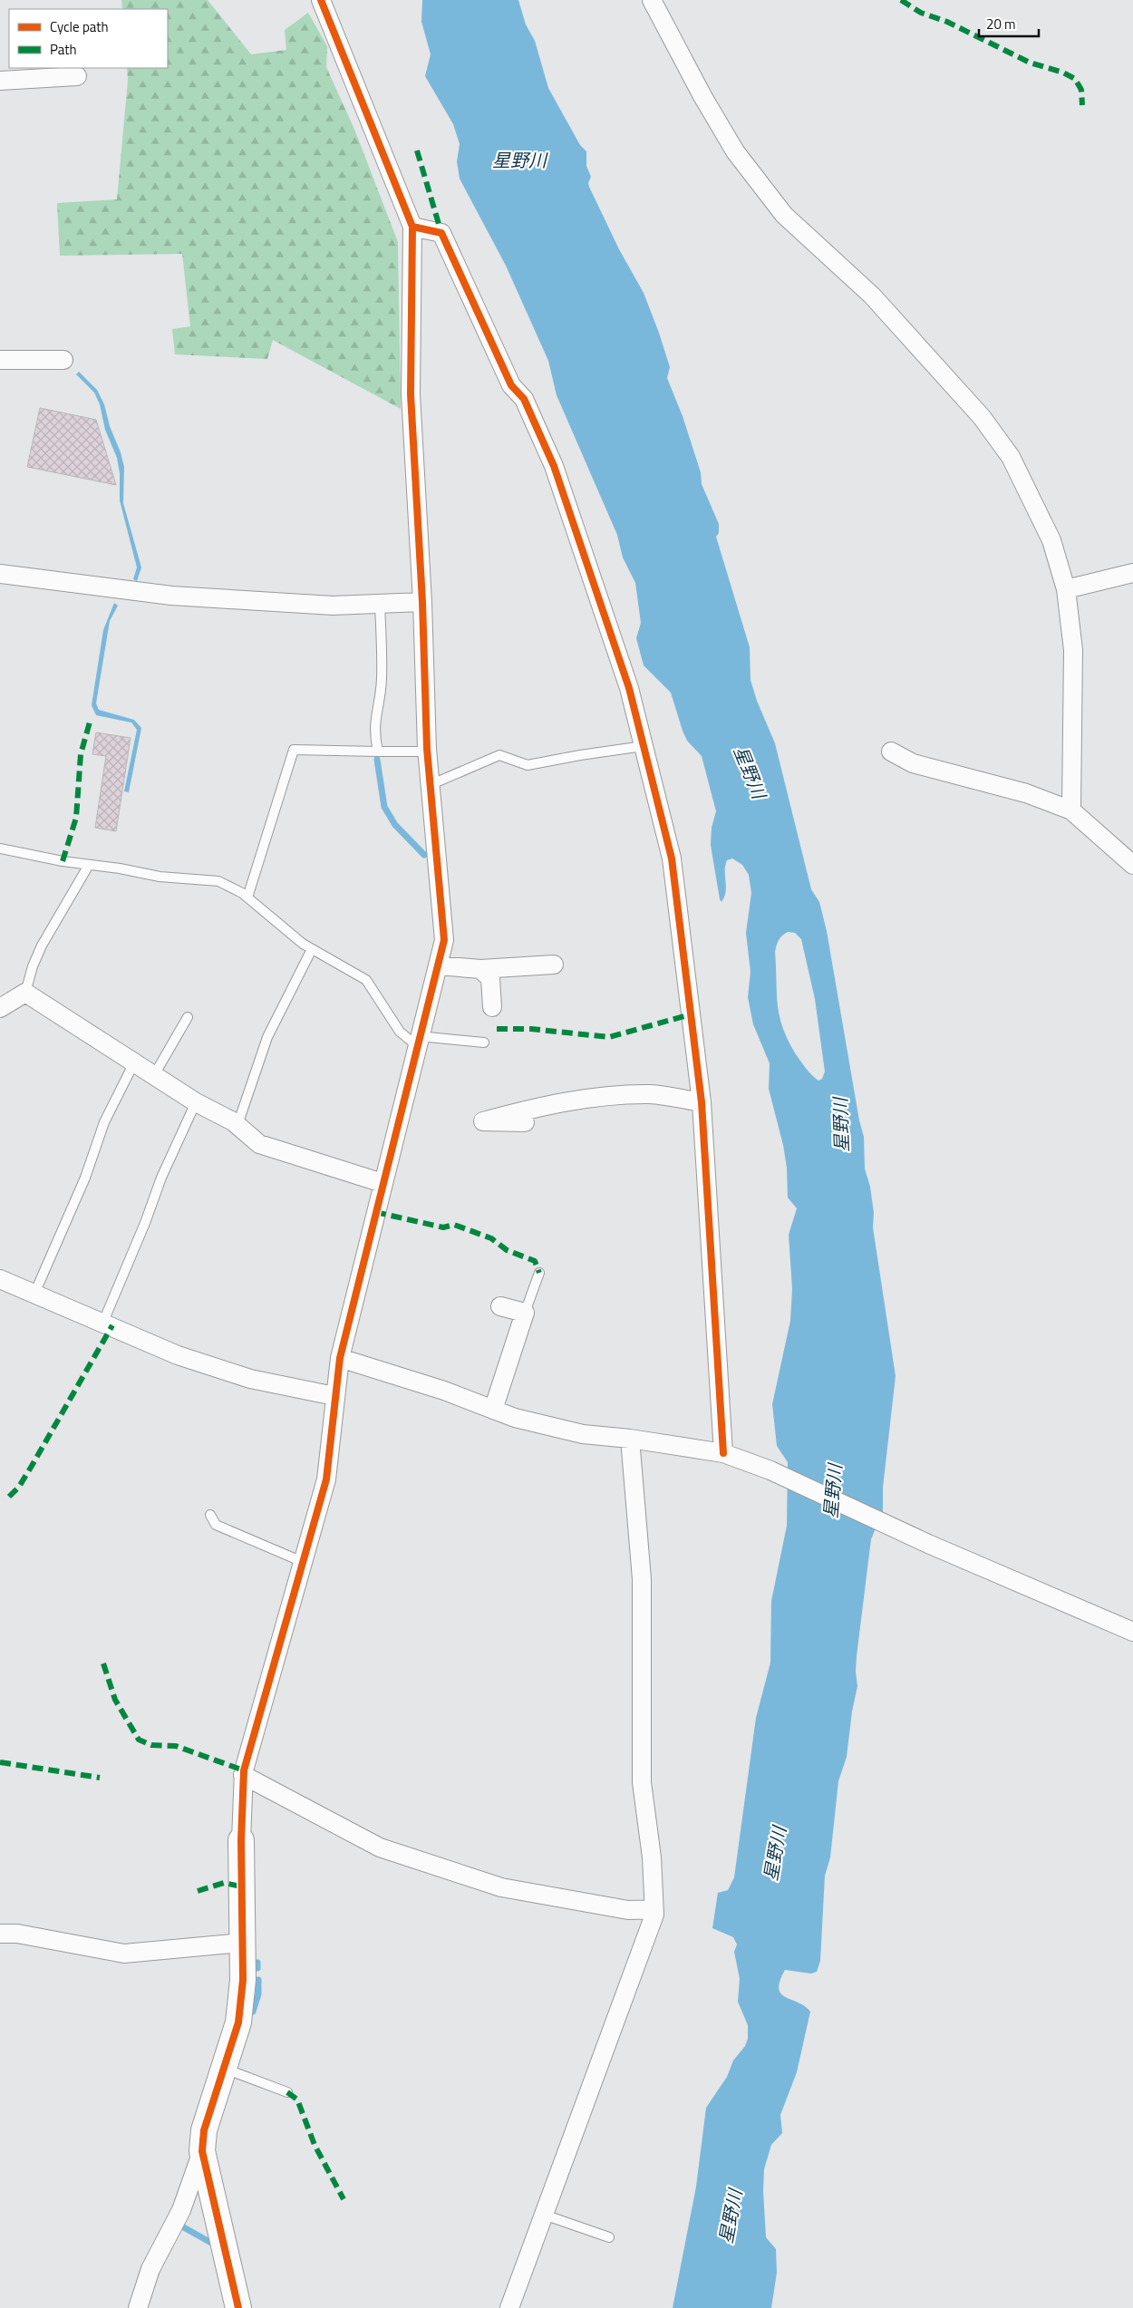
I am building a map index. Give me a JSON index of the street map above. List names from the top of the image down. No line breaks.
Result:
{"water":["星野川"],"legend":["Cycle path","Path"],"scale_bar":"20 m"}
